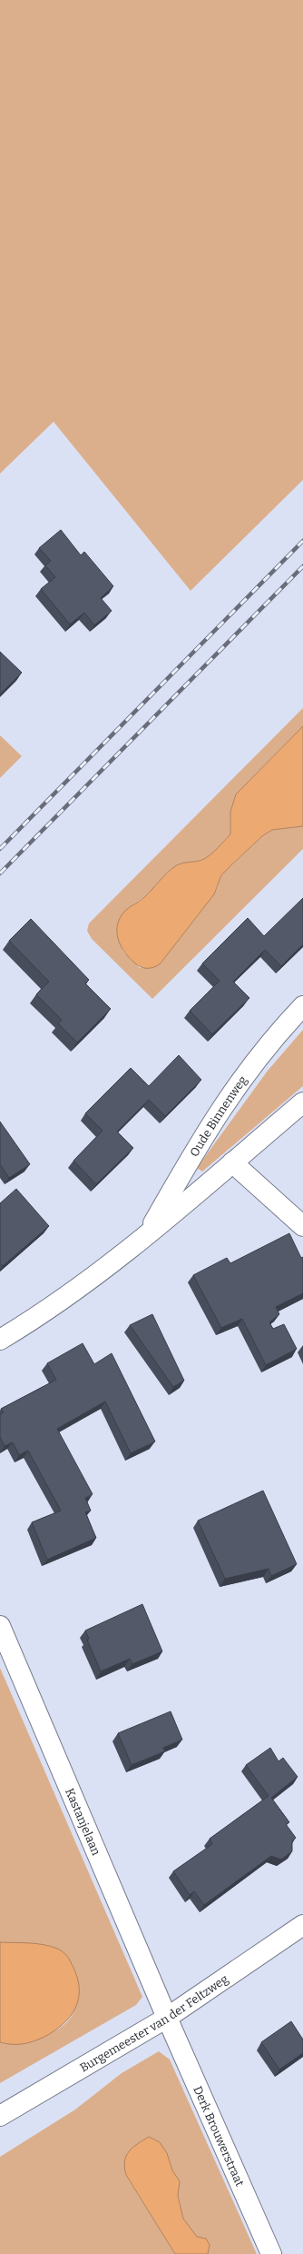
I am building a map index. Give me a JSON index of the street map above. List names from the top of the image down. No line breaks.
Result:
{"streets":{"street":["Oude Binnenweg","Kastanjelaan","Burgemeester van der Feltzweg","Derk Brouwerstraat"]},"crossings":[["Kastanjelaan","Burgemeester van der Feltzweg"],["Kastanjelaan","Derk Brouwerstraat"],["Burgemeester van der Feltzweg","Derk Brouwerstraat"]]}
